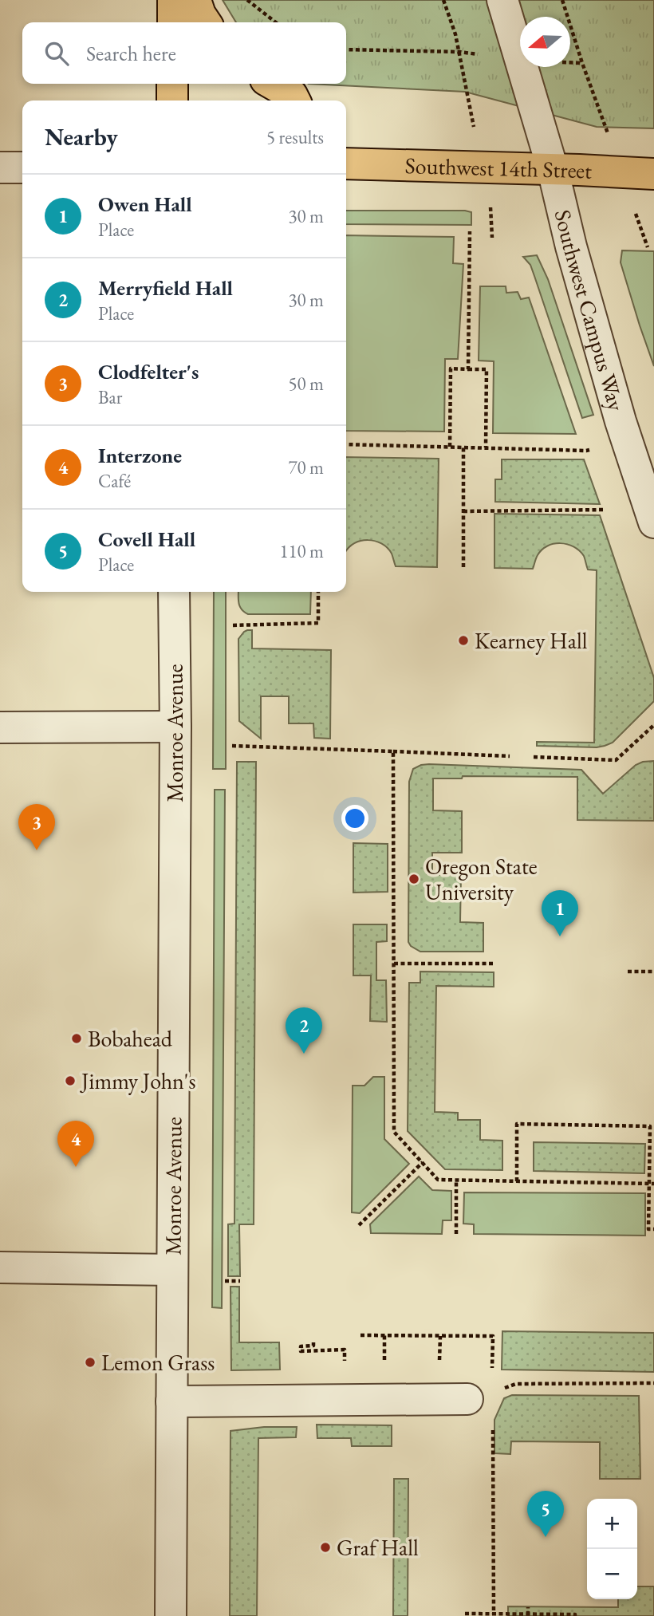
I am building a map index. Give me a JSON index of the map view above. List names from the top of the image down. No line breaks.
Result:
{"streets":{"main road":["Southwest 14th Street"],"street":["Southwest Campus Way","Monroe Avenue"]},"crossings":[["Southwest 14th Street","Southwest Campus Way"]],"places":["Kearney Hall","Oregon State University","Bobahead","Jimmy John's","Lemon Grass","Graf Hall"],"north":"left","page":{"search":"Search here","heading":["Nearby","5 results"],"list":[{"mark":"1","name":"Owen Hall","note":"Place","value":"30 m"},{"mark":"2","name":"Merryfield Hall","note":"Place","value":"30 m"},{"mark":"3","name":"Clodfelter's","note":"Bar","value":"50 m"},{"mark":"4","name":"Interzone","note":"Café","value":"70 m"},{"mark":"5","name":"Covell Hall","note":"Place","value":"110 m"}],"pins":["3","1","2","4","5"],"map_buttons":["+","−"]}}
